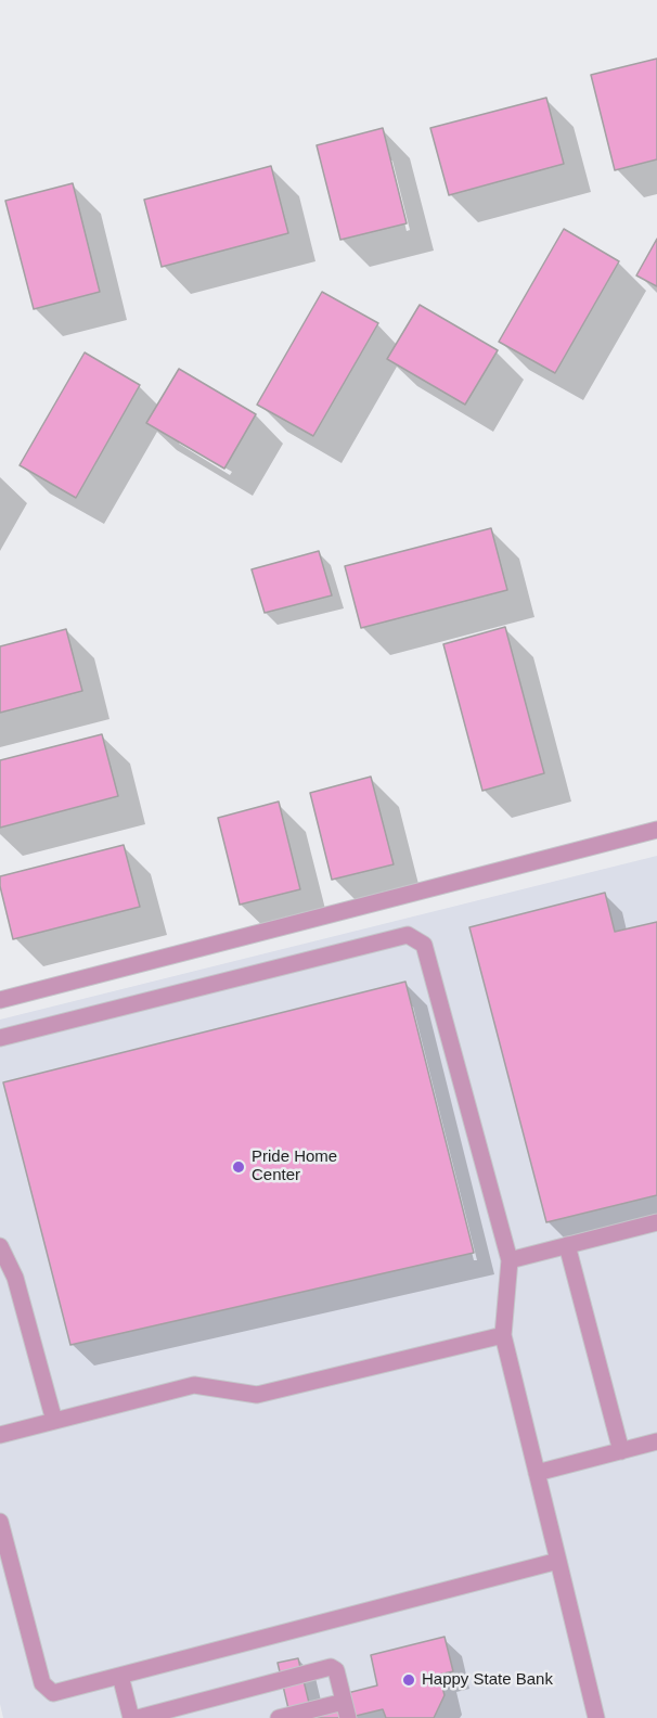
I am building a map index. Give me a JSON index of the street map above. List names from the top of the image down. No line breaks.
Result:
{"places":["Pride Home Center","Happy State Bank"]}
